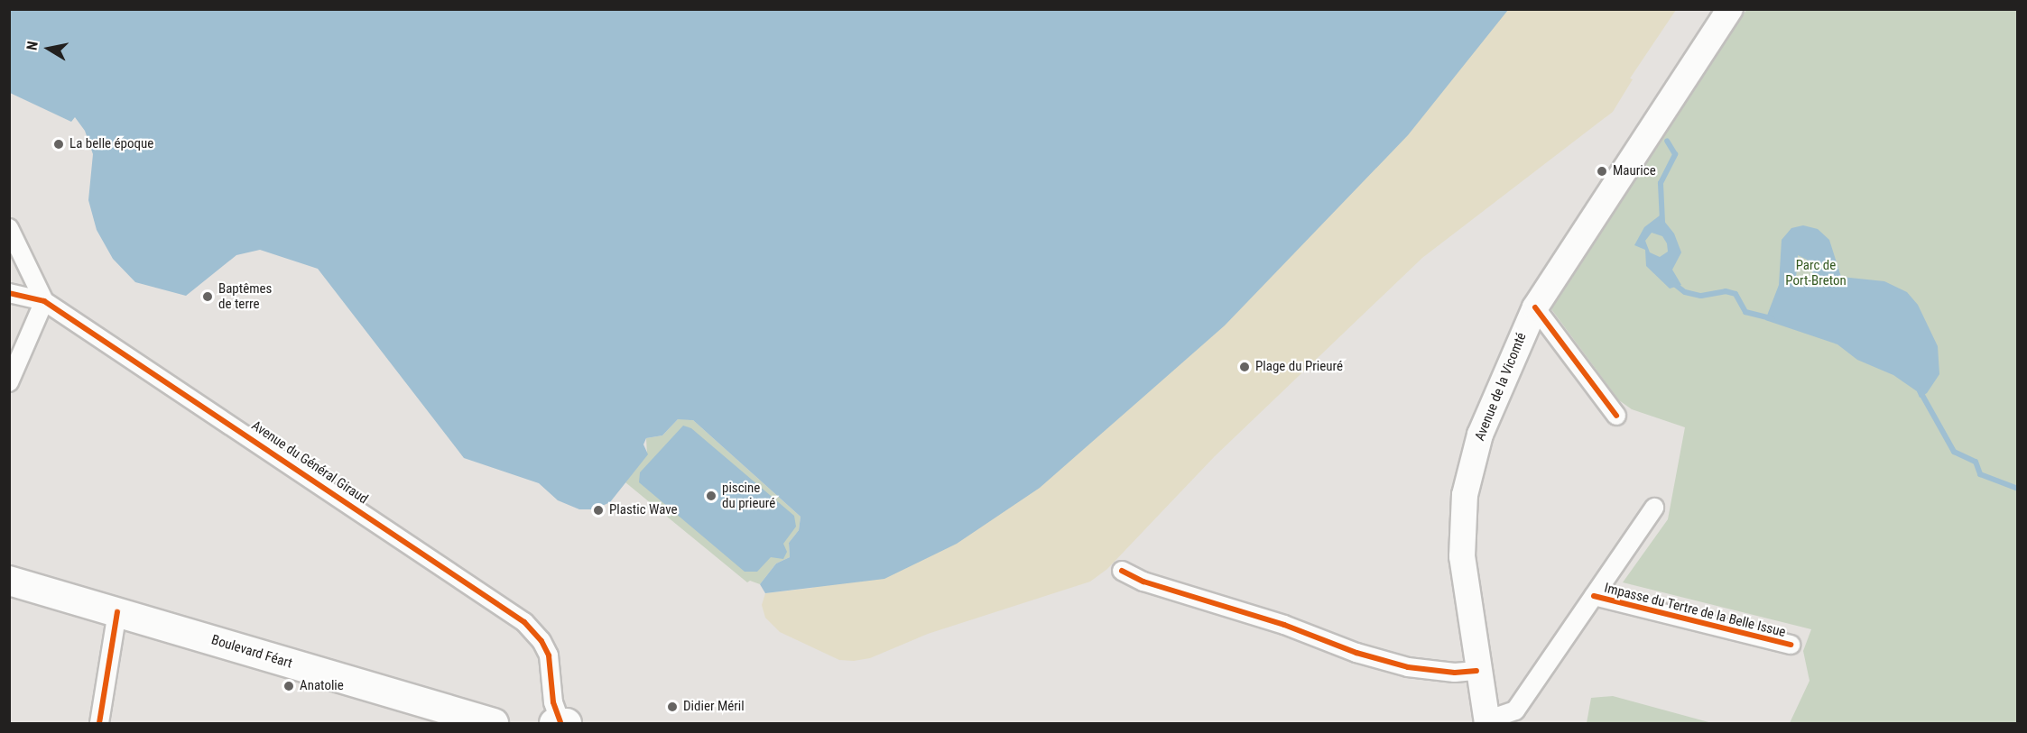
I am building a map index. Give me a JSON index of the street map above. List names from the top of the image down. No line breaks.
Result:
{"streets":{"main road":["Avenue de la Vicomté","Boulevard Féart"],"street":["Avenue du Général Giraud","Impasse du Tertre de la Belle Issue"]},"crossings":[["Avenue de la Vicomté","Impasse du Tertre de la Belle Issue"]],"parks":["Parc de Port-Breton"],"places":["La belle époque","Maurice","Baptêmes de terre","Plage du Prieuré","piscine du prieuré","Plastic Wave","Anatolie","Didier Méril"],"north":"left"}
